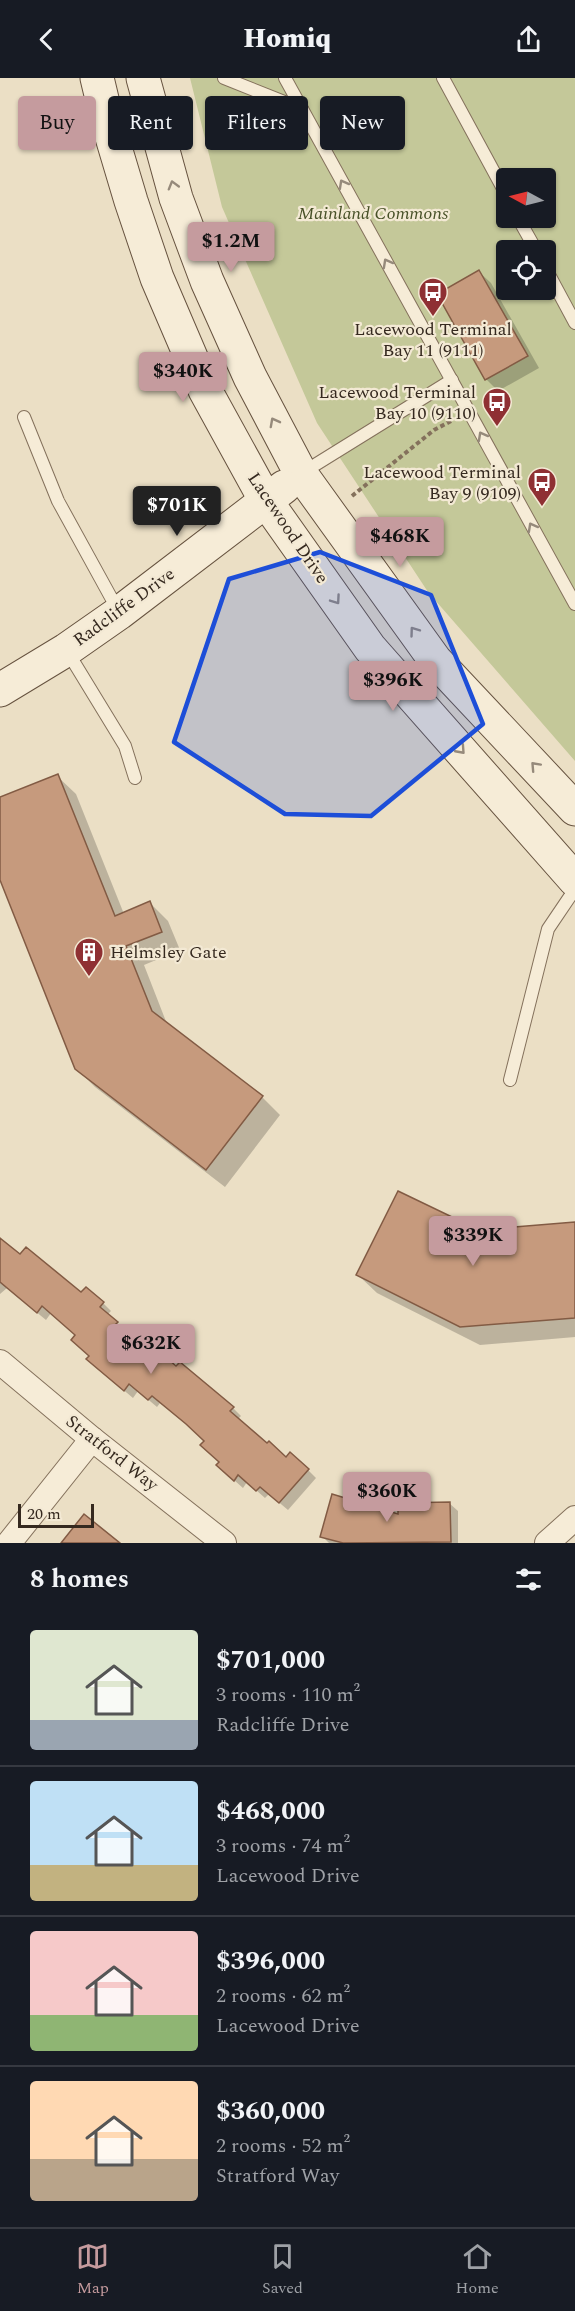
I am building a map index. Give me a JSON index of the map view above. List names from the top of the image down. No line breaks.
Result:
{"streets":{"main road":["Lacewood Drive","Radcliffe Drive"],"street":["Stratford Way"]},"crossings":[["Lacewood Drive","Radcliffe Drive"]],"parks":["Mainland Commons"],"places":{"bus stop":["Lacewood Terminal Bay 11 (9111)","Lacewood Terminal Bay 10 (9110)","Lacewood Terminal Bay 9 (9109)"],"building":["Helmsley Gate"]},"scale_bar":"20 m","north":"left","page":{"header":"Homiq","chip":["Buy","Rent","Filters","New"],"price":["$1.2M","$340K","$701K","$468K","$396K","$339K","$632K","$360K"],"scale":"20 m","heading":"8 homes","list":[{"name":"$701,000","note":"3 rooms · 110 m² · Radcliffe Drive"},{"name":"$468,000","note":"3 rooms · 74 m² · Lacewood Drive"},{"name":"$396,000","note":"2 rooms · 62 m² · Lacewood Drive"},{"name":"$360,000","note":"2 rooms · 52 m² · Stratford Way"}],"tabs":["Map","Saved","Home"]}}
